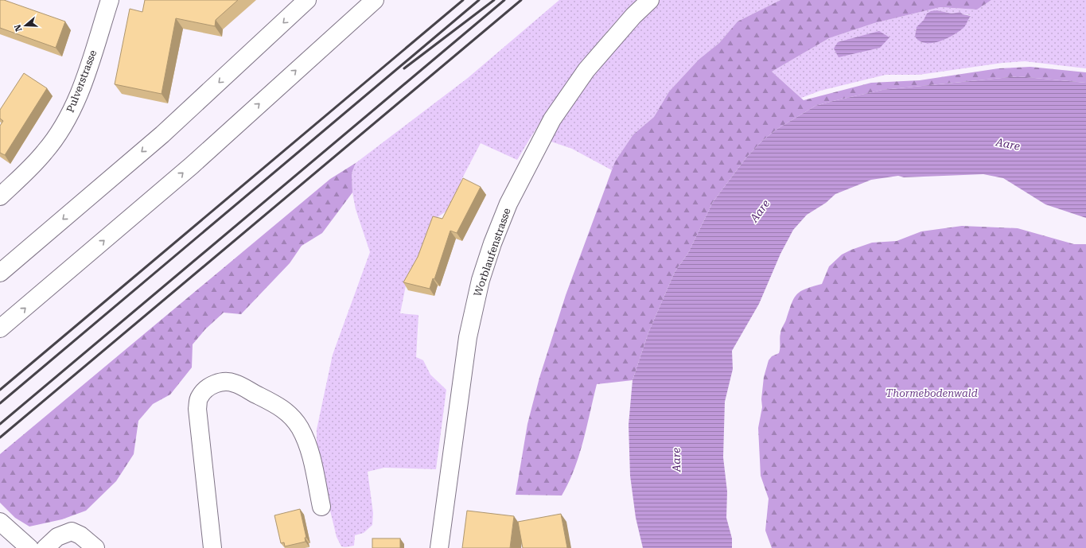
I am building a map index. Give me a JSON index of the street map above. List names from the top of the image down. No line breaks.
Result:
{"streets":{"main road":["Pulverstrasse","Worblaufenstrasse"]},"water":["Aare"],"parks":["Thormebodenwald"],"north":"left"}
